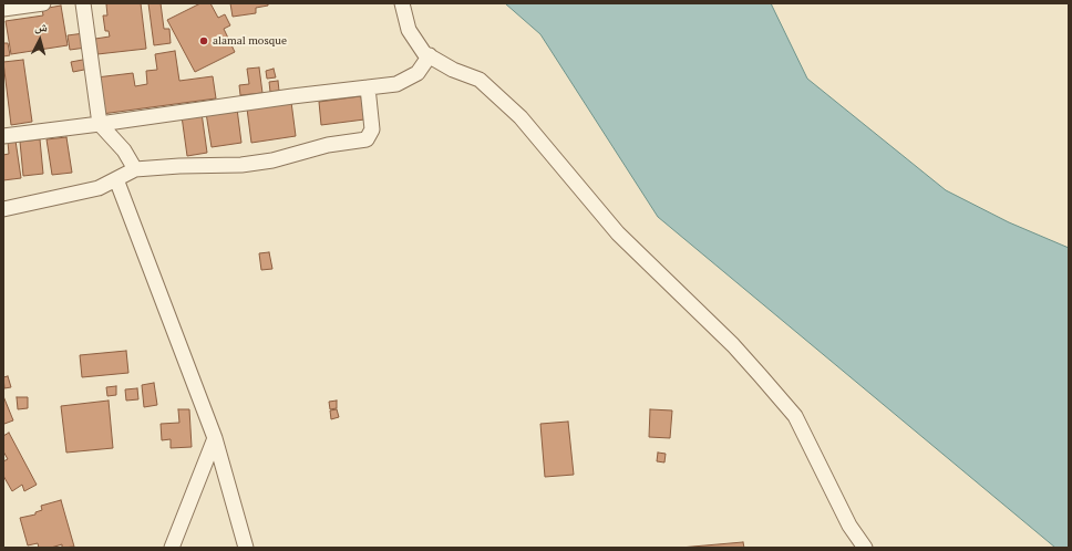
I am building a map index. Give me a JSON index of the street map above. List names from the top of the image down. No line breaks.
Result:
{"places":["alamal mosque"],"north":"top"}
